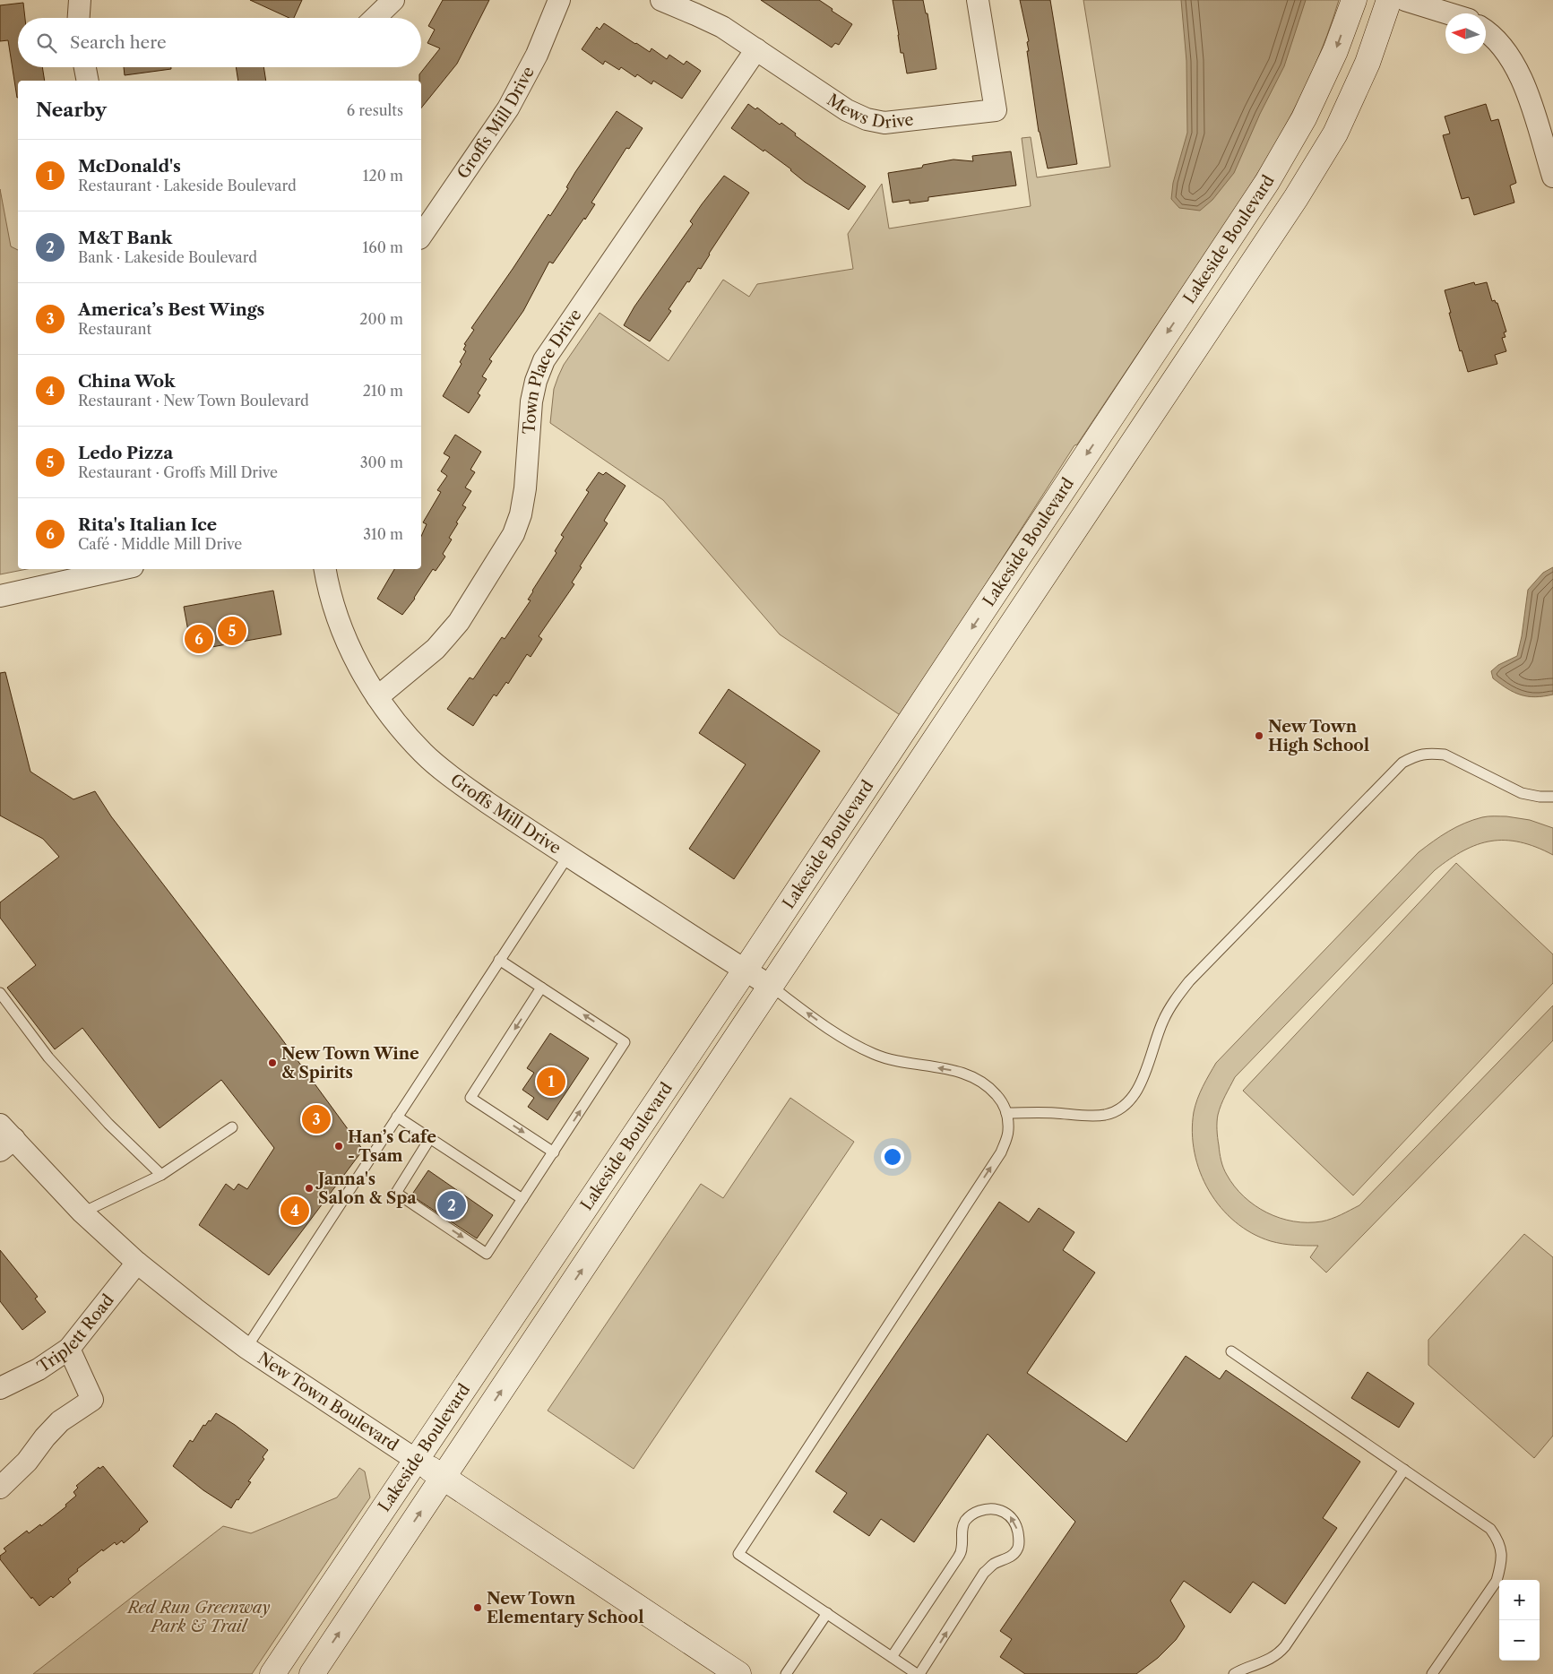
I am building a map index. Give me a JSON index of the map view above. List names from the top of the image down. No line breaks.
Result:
{"streets":{"main road":["Lakeside Boulevard","New Town Boulevard"],"street":["Mews Drive","Groffs Mill Drive","Town Place Drive","Triplett Road"]},"crossings":[["Mews Drive","Town Place Drive"],["Groffs Mill Drive","Lakeside Boulevard"],["Groffs Mill Drive","Town Place Drive"],["Lakeside Boulevard","New Town Boulevard"],["Triplett Road","New Town Boulevard"]],"parks":["Red Run Greenway Park & Trail"],"places":["New Town High School","New Town Wine & Spirits","Han’s Cafe - Tsam","Janna's Salon & Spa","New Town Elementary School"],"north":"left","page":{"search":"Search here","heading":["Nearby","6 results"],"list":[{"mark":"1","name":"McDonald's","note":"Restaurant · Lakeside Boulevard","value":"120 m"},{"mark":"2","name":"M&T Bank","note":"Bank · Lakeside Boulevard","value":"160 m"},{"mark":"3","name":"America’s Best Wings","note":"Restaurant","value":"200 m"},{"mark":"4","name":"China Wok","note":"Restaurant · New Town Boulevard","value":"210 m"},{"mark":"5","name":"Ledo Pizza","note":"Restaurant · Groffs Mill Drive","value":"300 m"},{"mark":"6","name":"Rita's Italian Ice","note":"Café · Middle Mill Drive","value":"310 m"}],"pins":["5","6","1","3","2","4"],"map_buttons":["+","−"]}}
